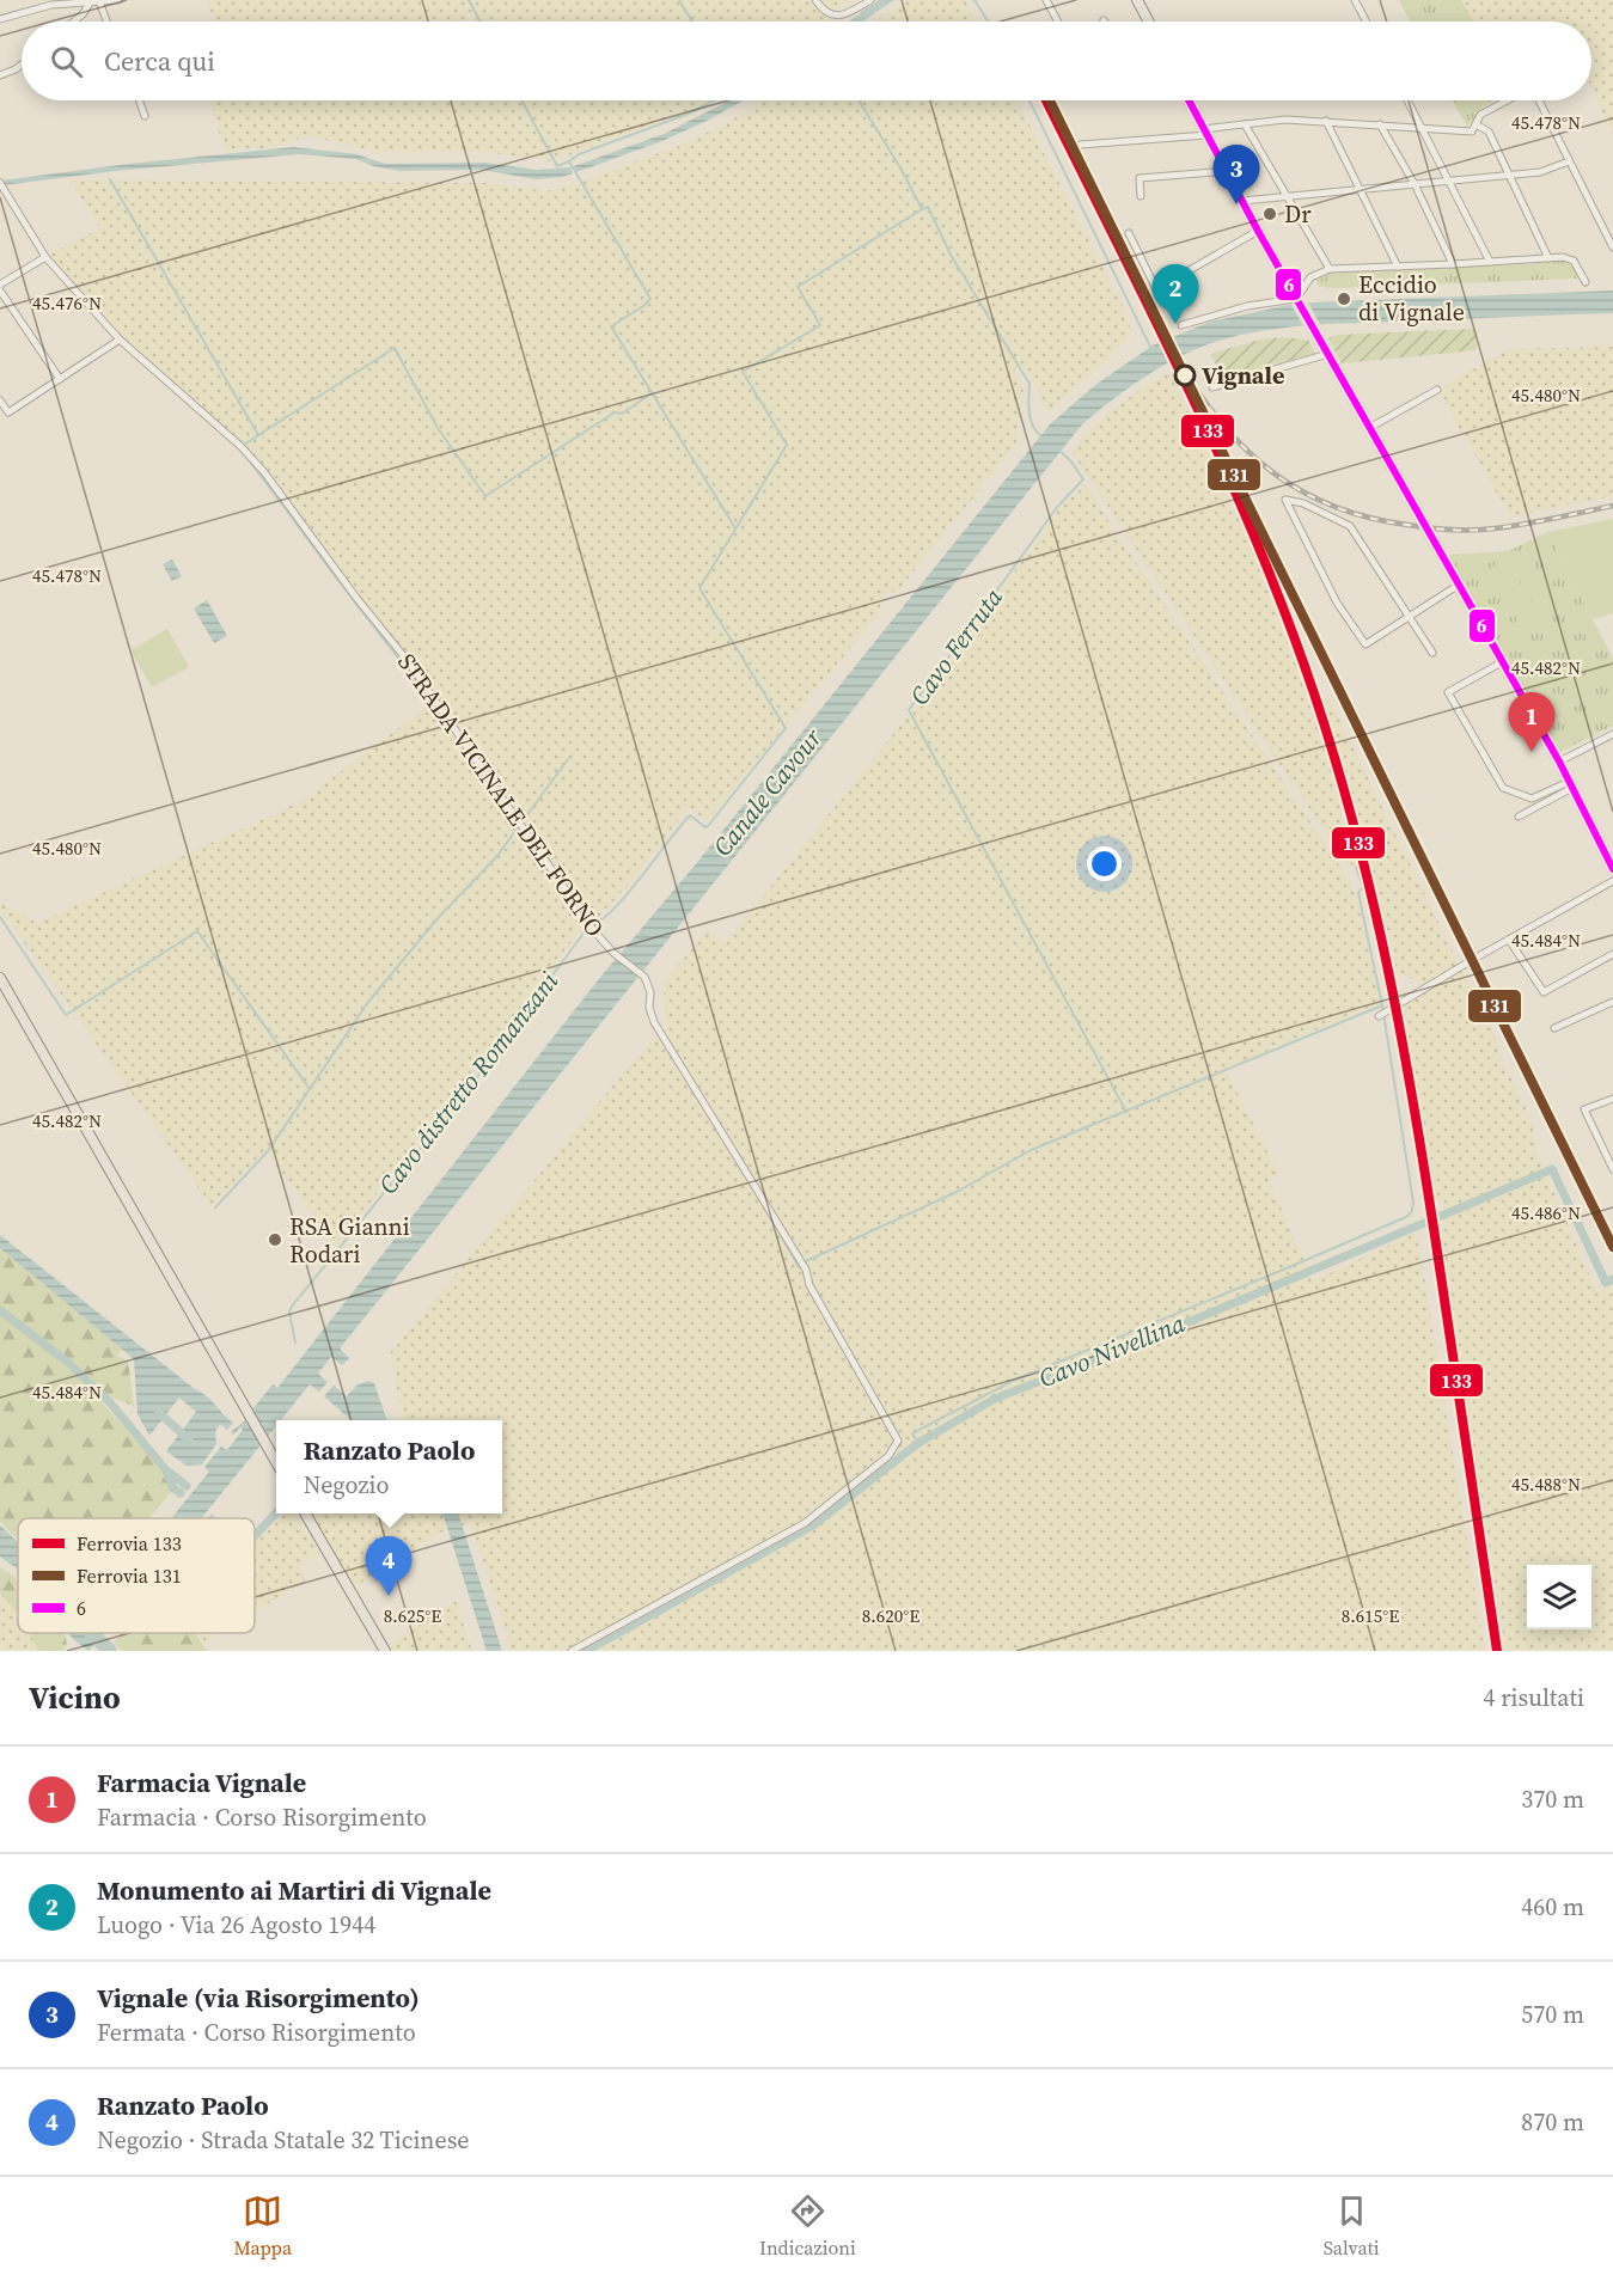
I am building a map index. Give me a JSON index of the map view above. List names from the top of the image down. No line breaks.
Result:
{"streets":{"street":["STRADA VICINALE DEL FORNO"]},"water":["Cavo Ferruta","Canale Cavour","Cavo distretto Romanzani","Cavo Nivellina"],"places":["Dr","Eccidio di Vignale","Vignale","RSA Gianni Rodari"],"lines":["rail line 133","rail line 131","transit line 6"],"legend":["Ferrovia 133","Ferrovia 131","6"],"page":{"search":"Cerca qui","pins":["3","2","1","4"],"popup":["Ranzato Paolo","Negozio"],"heading":["Vicino","4 risultati"],"list":[{"mark":"1","name":"Farmacia Vignale","note":"Farmacia · Corso Risorgimento","value":"370 m"},{"mark":"2","name":"Monumento ai Martiri di Vignale","note":"Luogo · Via 26 Agosto 1944","value":"460 m"},{"mark":"3","name":"Vignale (via Risorgimento)","note":"Fermata · Corso Risorgimento","value":"570 m"},{"mark":"4","name":"Ranzato Paolo","note":"Negozio · Strada Statale 32 Ticinese","value":"870 m"}],"nav":["Mappa","Indicazioni","Salvati"]},"coordinates":["45.478°N","45.476°N","45.480°N","45.482°N","45.484°N","45.486°N","45.488°N","8.625°E","8.620°E","8.615°E"]}
